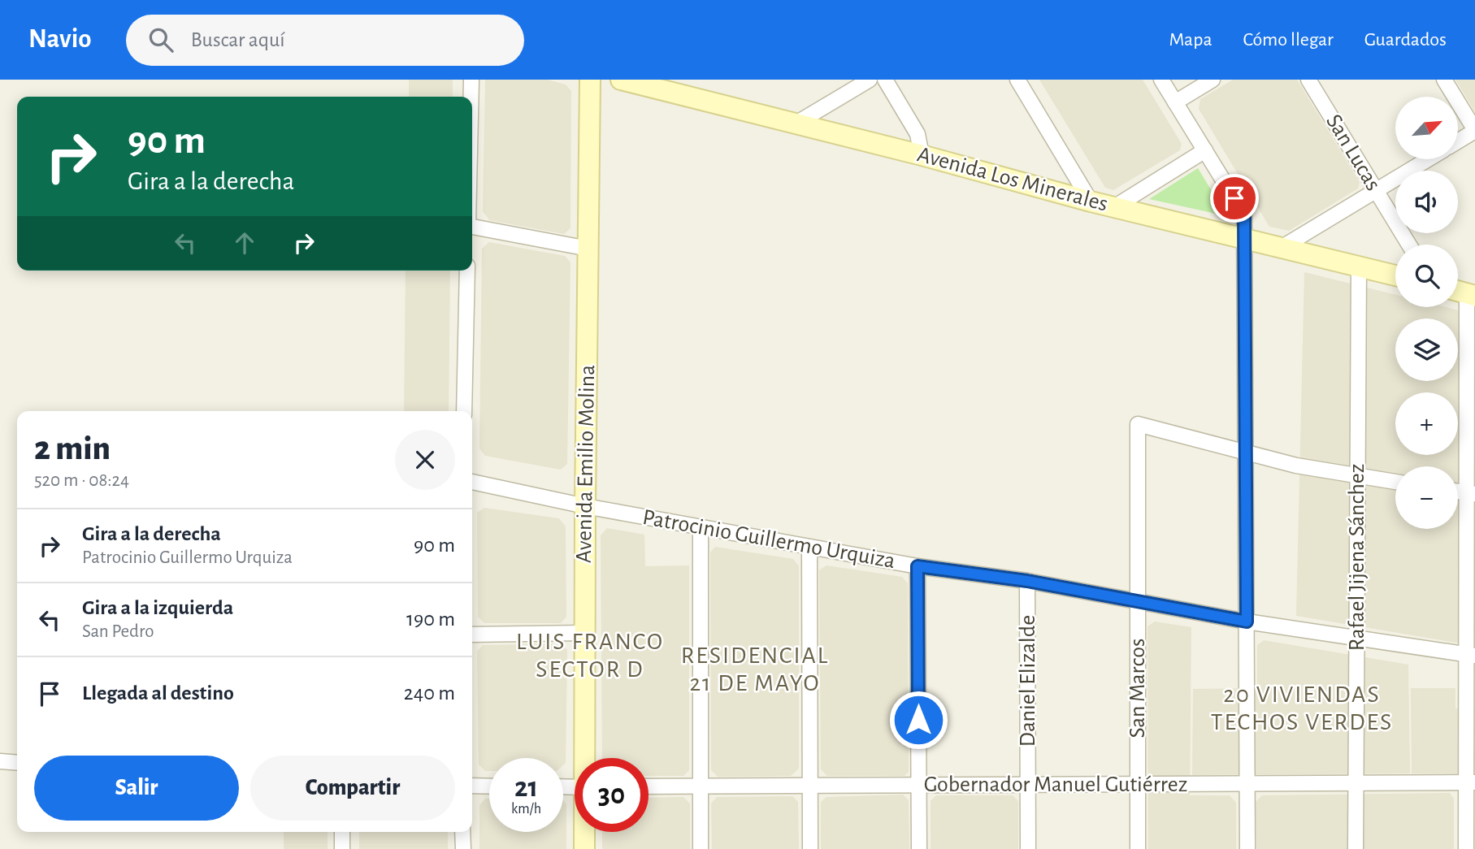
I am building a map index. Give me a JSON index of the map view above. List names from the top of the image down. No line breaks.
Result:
{"streets":{"main road":["Avenida Los Minerales","Avenida Emilio Molina"],"street":["San Lucas","Patrocinio Guillermo Urquiza","Rafael Jijena Sánchez","Daniel Elizalde","San Marcos","Gobernador Manuel Gutiérrez"]},"crossings":[["Avenida Los Minerales","Rafael Jijena Sánchez"],["Avenida Emilio Molina","Patrocinio Guillermo Urquiza"],["Patrocinio Guillermo Urquiza","Rafael Jijena Sánchez"],["Patrocinio Guillermo Urquiza","Daniel Elizalde"],["Patrocinio Guillermo Urquiza","San Marcos"],["Rafael Jijena Sánchez","Gobernador Manuel Gutiérrez"],["Daniel Elizalde","Gobernador Manuel Gutiérrez"],["San Marcos","Gobernador Manuel Gutiérrez"]],"districts":["LUIS FRANCO SECTOR D","RESIDENCIAL 21 DE MAYO","20 VIVIENDAS TECHOS VERDES"],"north":"top right","page":{"header":"Navio","search":"Buscar aquí","nav":["Mapa","Cómo llegar","Guardados"],"map_buttons":["+","−"],"turn":["90 m","Gira a la derecha"],"heading":["2 min","520 m · 08:24"],"list":[{"name":"Gira a la derecha","note":"Patrocinio Guillermo Urquiza","value":"90 m"},{"name":"Gira a la izquierda","note":"San Pedro","value":"190 m"},{"name":"Llegada al destino","value":"240 m"}],"buttons":["Salir","Compartir"],"speed":"21 km/h","limit":"30"}}
